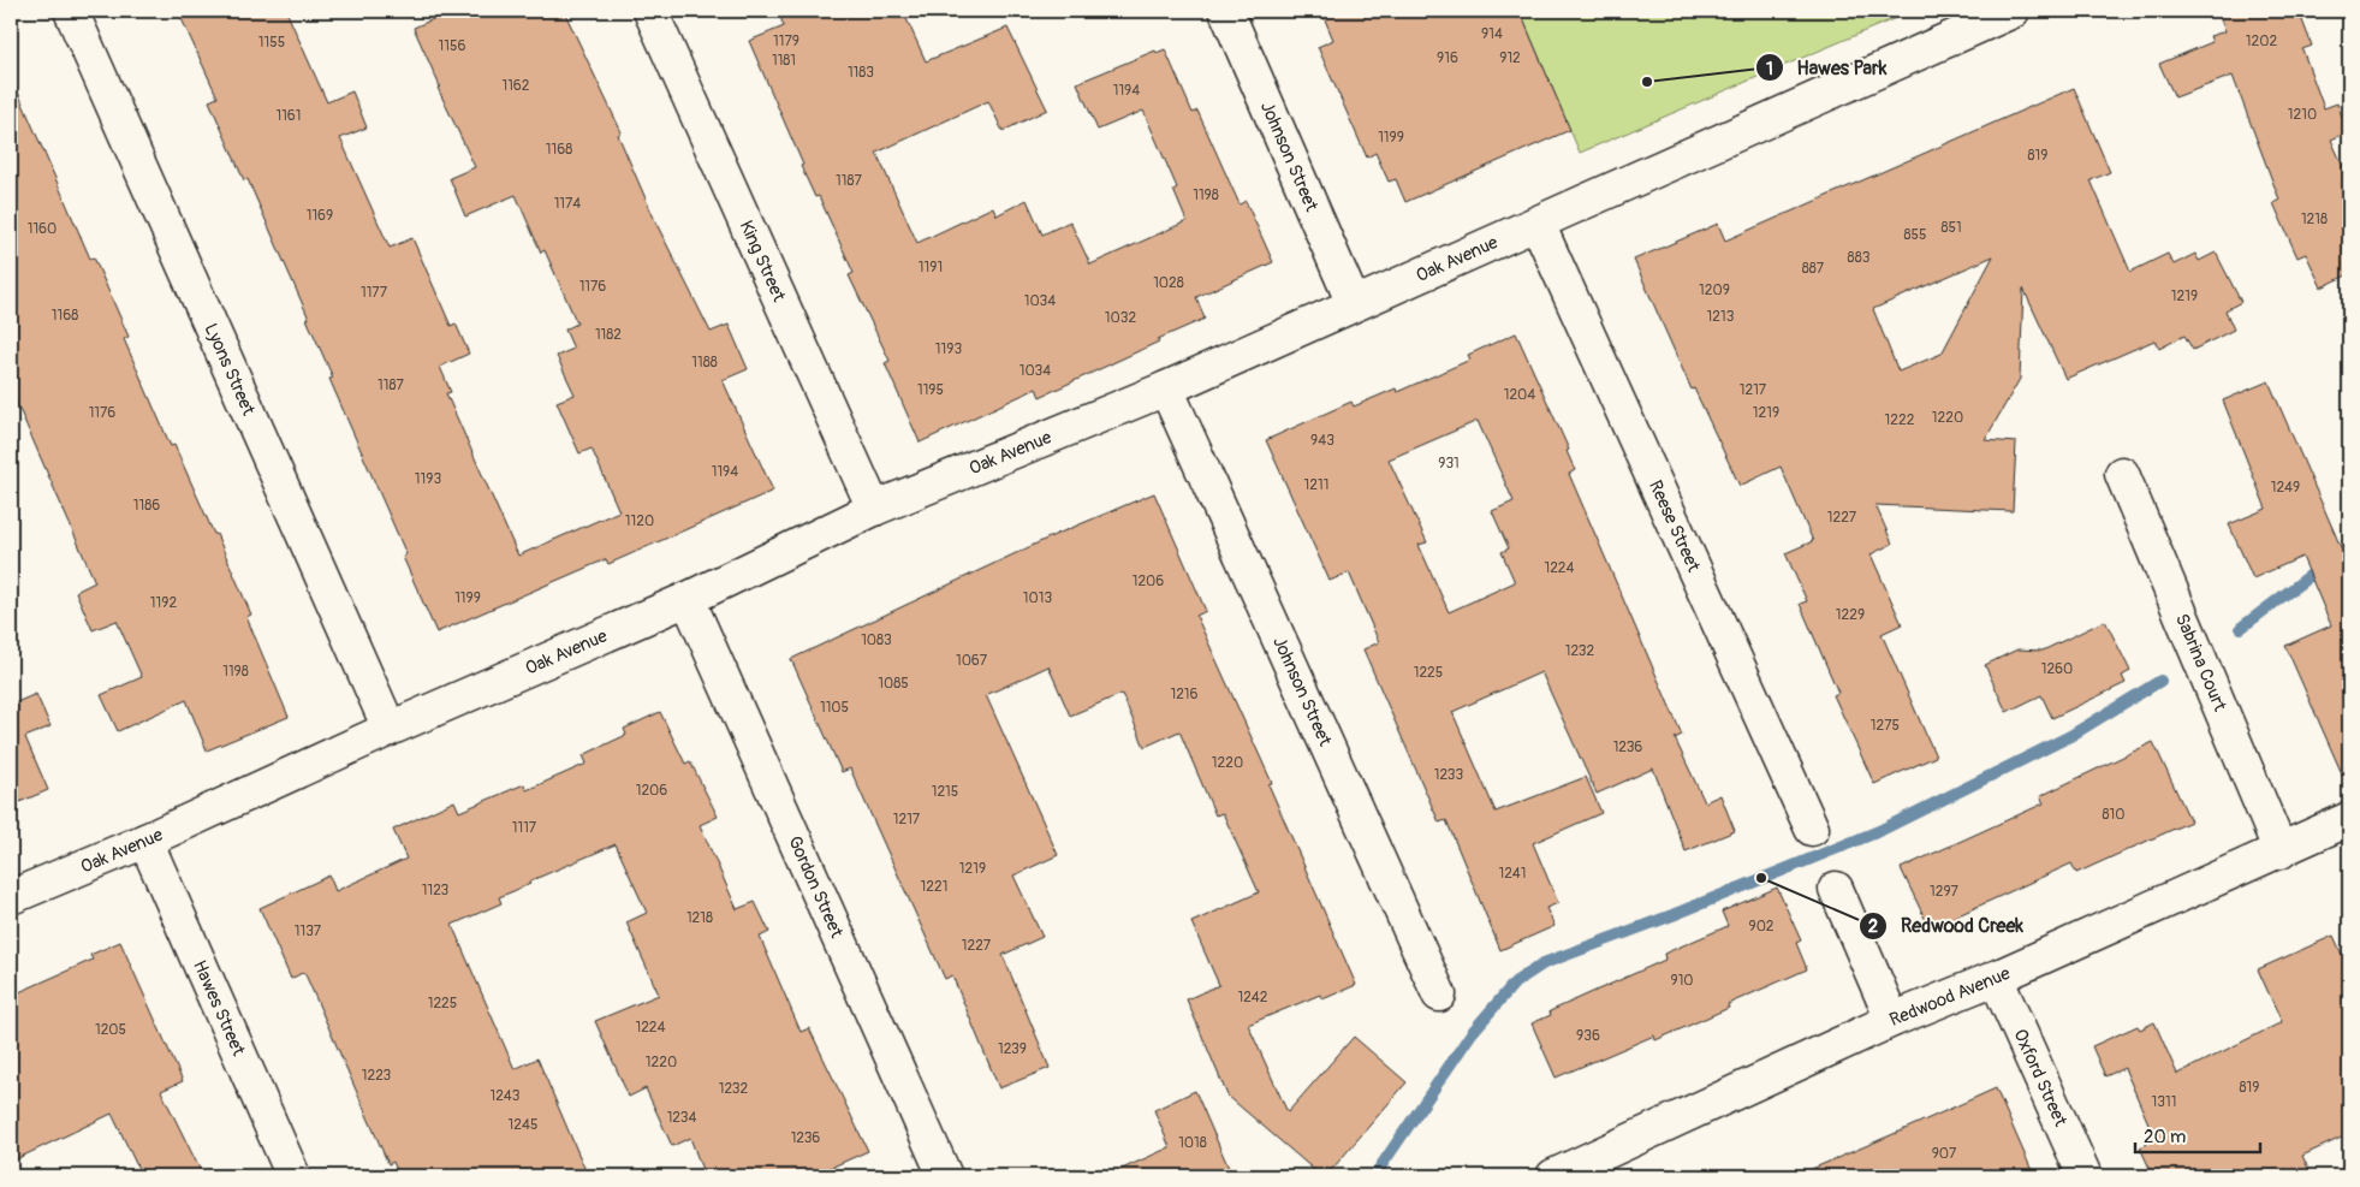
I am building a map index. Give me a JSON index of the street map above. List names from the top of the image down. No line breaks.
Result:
{"streets":{"street":["Johnson Street","Oak Avenue","King Street","Lyons Street","Reese Street","Sabrina Court","Gordon Street","Redwood Avenue","Hawes Street","Oxford Street"]},"crossings":[["Johnson Street","Oak Avenue"],["Oak Avenue","King Street"],["Oak Avenue","Lyons Street"],["Oak Avenue","Reese Street"],["Oak Avenue","Gordon Street"],["Oak Avenue","Hawes Street"],["Sabrina Court","Redwood Avenue"],["Redwood Avenue","Oxford Street"]],"places":["Hawes Park","Redwood Creek"],"house_numbers":["914","1179","1202","1155","1156","916","912","1181","1183","1162","1194","1210","1161","1199","1168","819","1187","1198","1174","1169","1218","851","1160","855","883","1191","887","1028","1176","1209","1177","1219","1034","1168","1213","1032","1182","1193","1188","1034","1187","1195","1217","1204","1176","1219","1220","1222","943","931","1194","1193","1211","1249","1186","1227","1120","1224","1206","1199","1013","1192","1229","1083","1232","1067","1260","1198","1225","1085","1216","1105","1275","1236","1220","1233","1206","1215","810","1217","1117","1219","1241","1221","1123","1297","1218","902","1137","1227","910","1242","1225","1224","1205","936","1239","1220","1223","819","1232","1243","1311","1234","1245","1236","1018","907"],"scale_bar":"20 m"}
